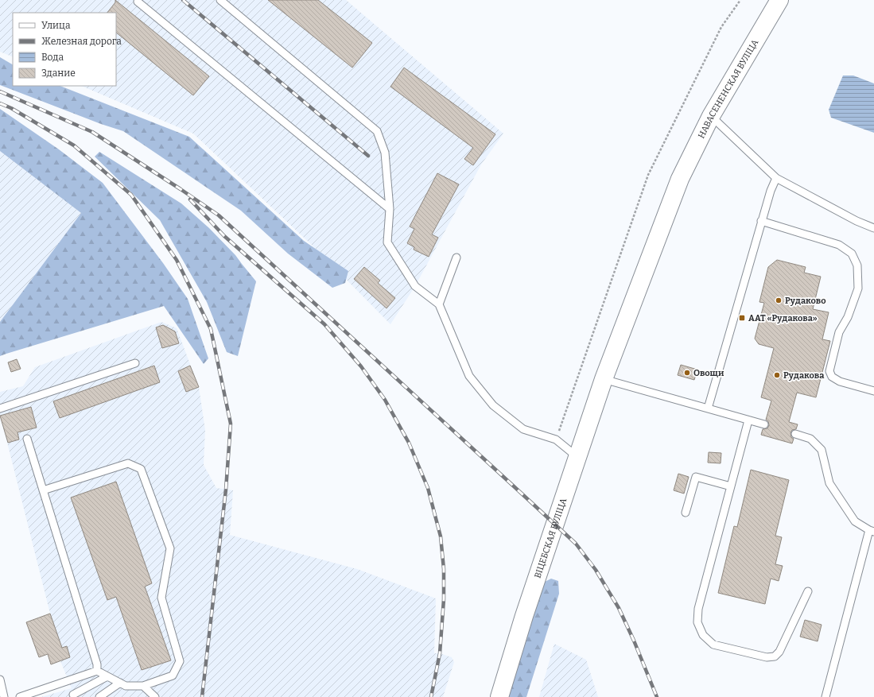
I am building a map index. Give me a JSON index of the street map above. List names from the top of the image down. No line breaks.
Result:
{"streets":{"main road":["НАВАСЕНЕНСКАЯ ВУЛІЦА","ВІЦЕБСКАЯ ВУЛІЦА"]},"crossings":[["НАВАСЕНЕНСКАЯ ВУЛІЦА","ВІЦЕБСКАЯ ВУЛІЦА"]],"places":{"other":["Рудаково","Овощи","Рудакова"],"transit":["ААТ «Рудакова»"]},"legend":["Улица","Железная дорога","Вода","Здание"]}
